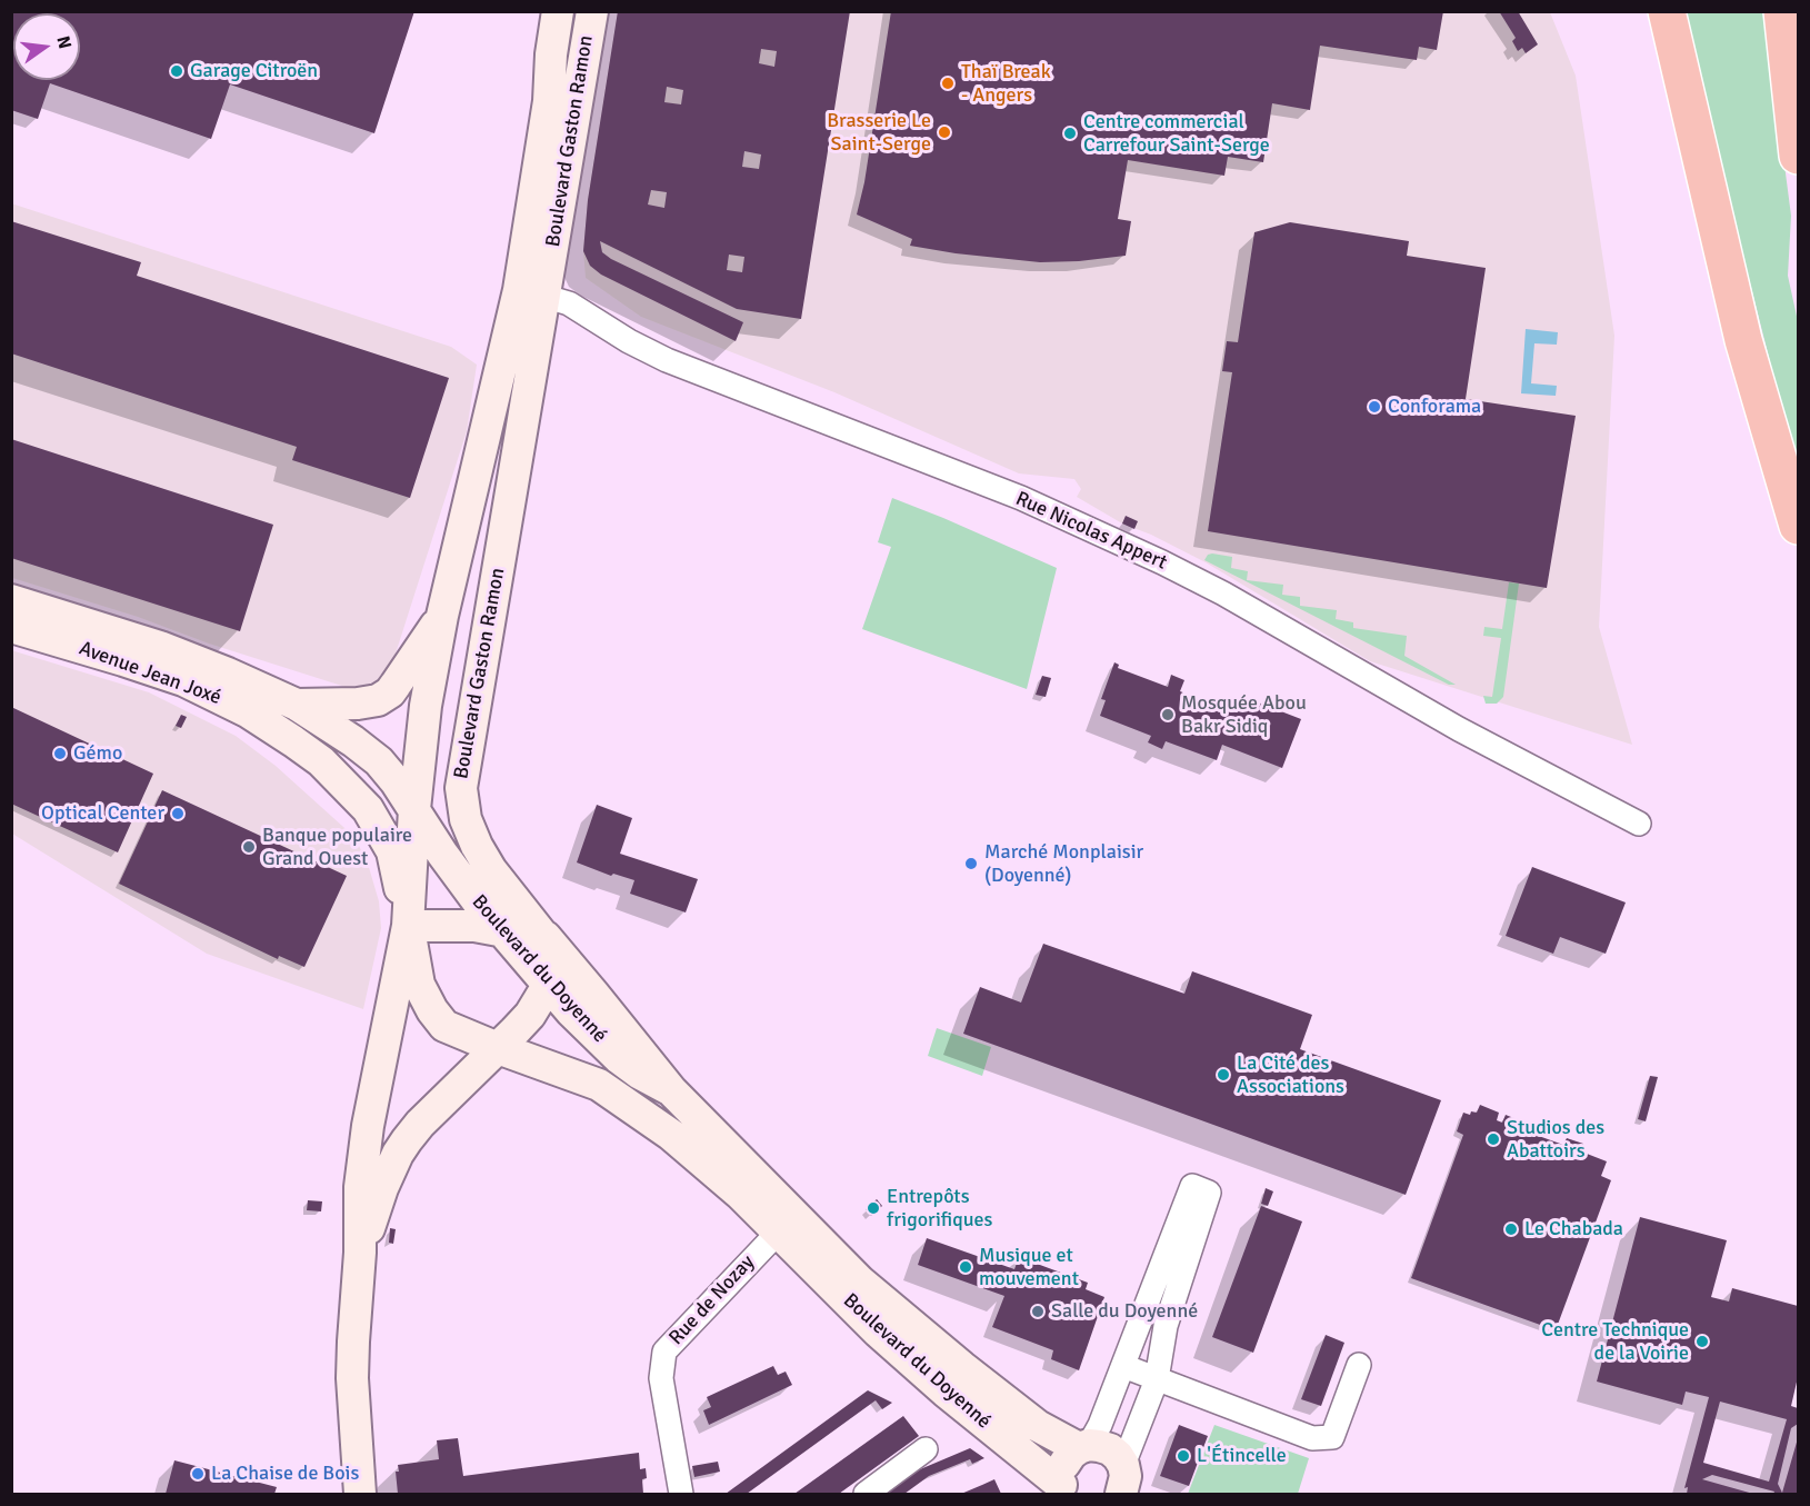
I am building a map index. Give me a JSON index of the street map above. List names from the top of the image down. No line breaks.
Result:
{"streets":{"main road":["Boulevard Gaston Ramon","Avenue Jean Joxé","Boulevard du Doyenné"],"street":["Rue Nicolas Appert","Rue de Nozay"]},"crossings":[["Boulevard Gaston Ramon","Rue Nicolas Appert"],["Boulevard Gaston Ramon","Avenue Jean Joxé"],["Boulevard Gaston Ramon","Boulevard du Doyenné"],["Avenue Jean Joxé","Boulevard du Doyenné"],["Boulevard du Doyenné","Rue de Nozay"]],"places":["Garage Citroën","Thaï Break - Angers","Brasserie Le Saint-Serge","Centre commercial Carrefour Saint-Serge","Conforama","Mosquée Abou Bakr Sidiq","Gémo","Optical Center","Banque populaire Grand Ouest","Marché Monplaisir (Doyenné)","La Cité des Associations","Studios des Abattoirs","Entrepôts frigorifiques","Le Chabada","Musique et mouvement","Salle du Doyenné","Centre Technique de la Voirie","L'Étincelle","La Chaise de Bois"],"north":"right"}
